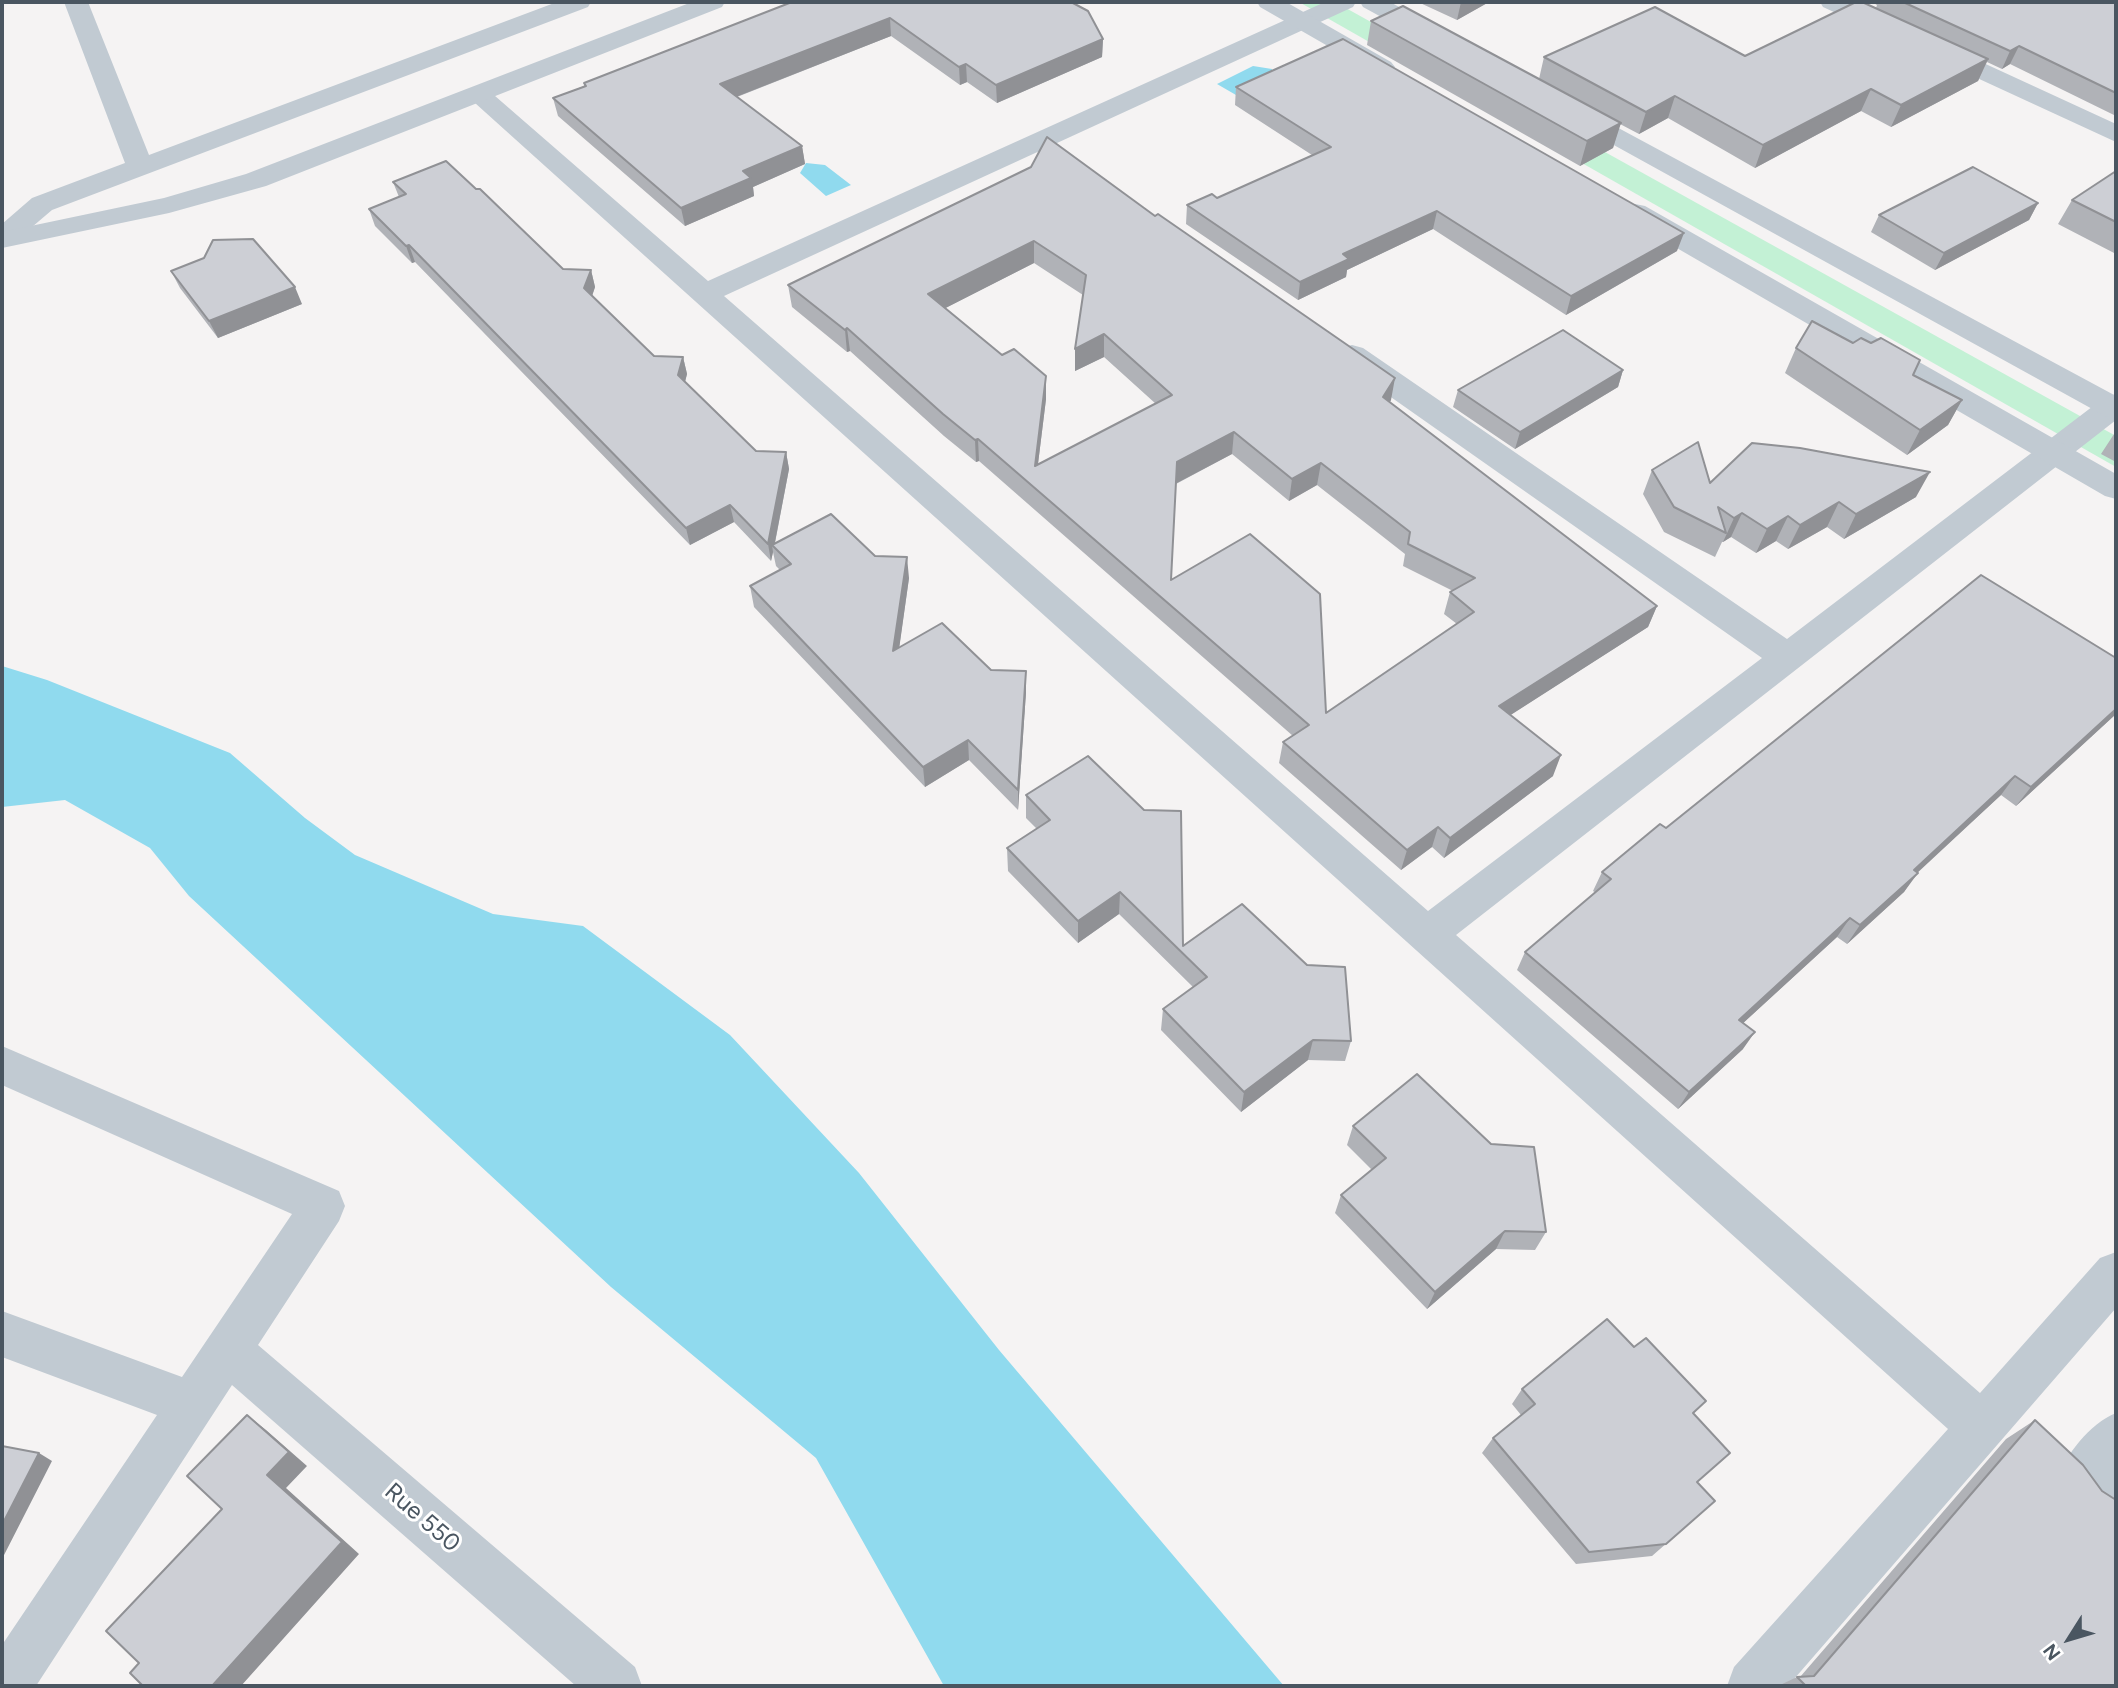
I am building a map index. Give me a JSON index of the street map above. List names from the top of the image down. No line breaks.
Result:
{"streets":{"street":["Rue 550"]},"north":"bottom left"}
